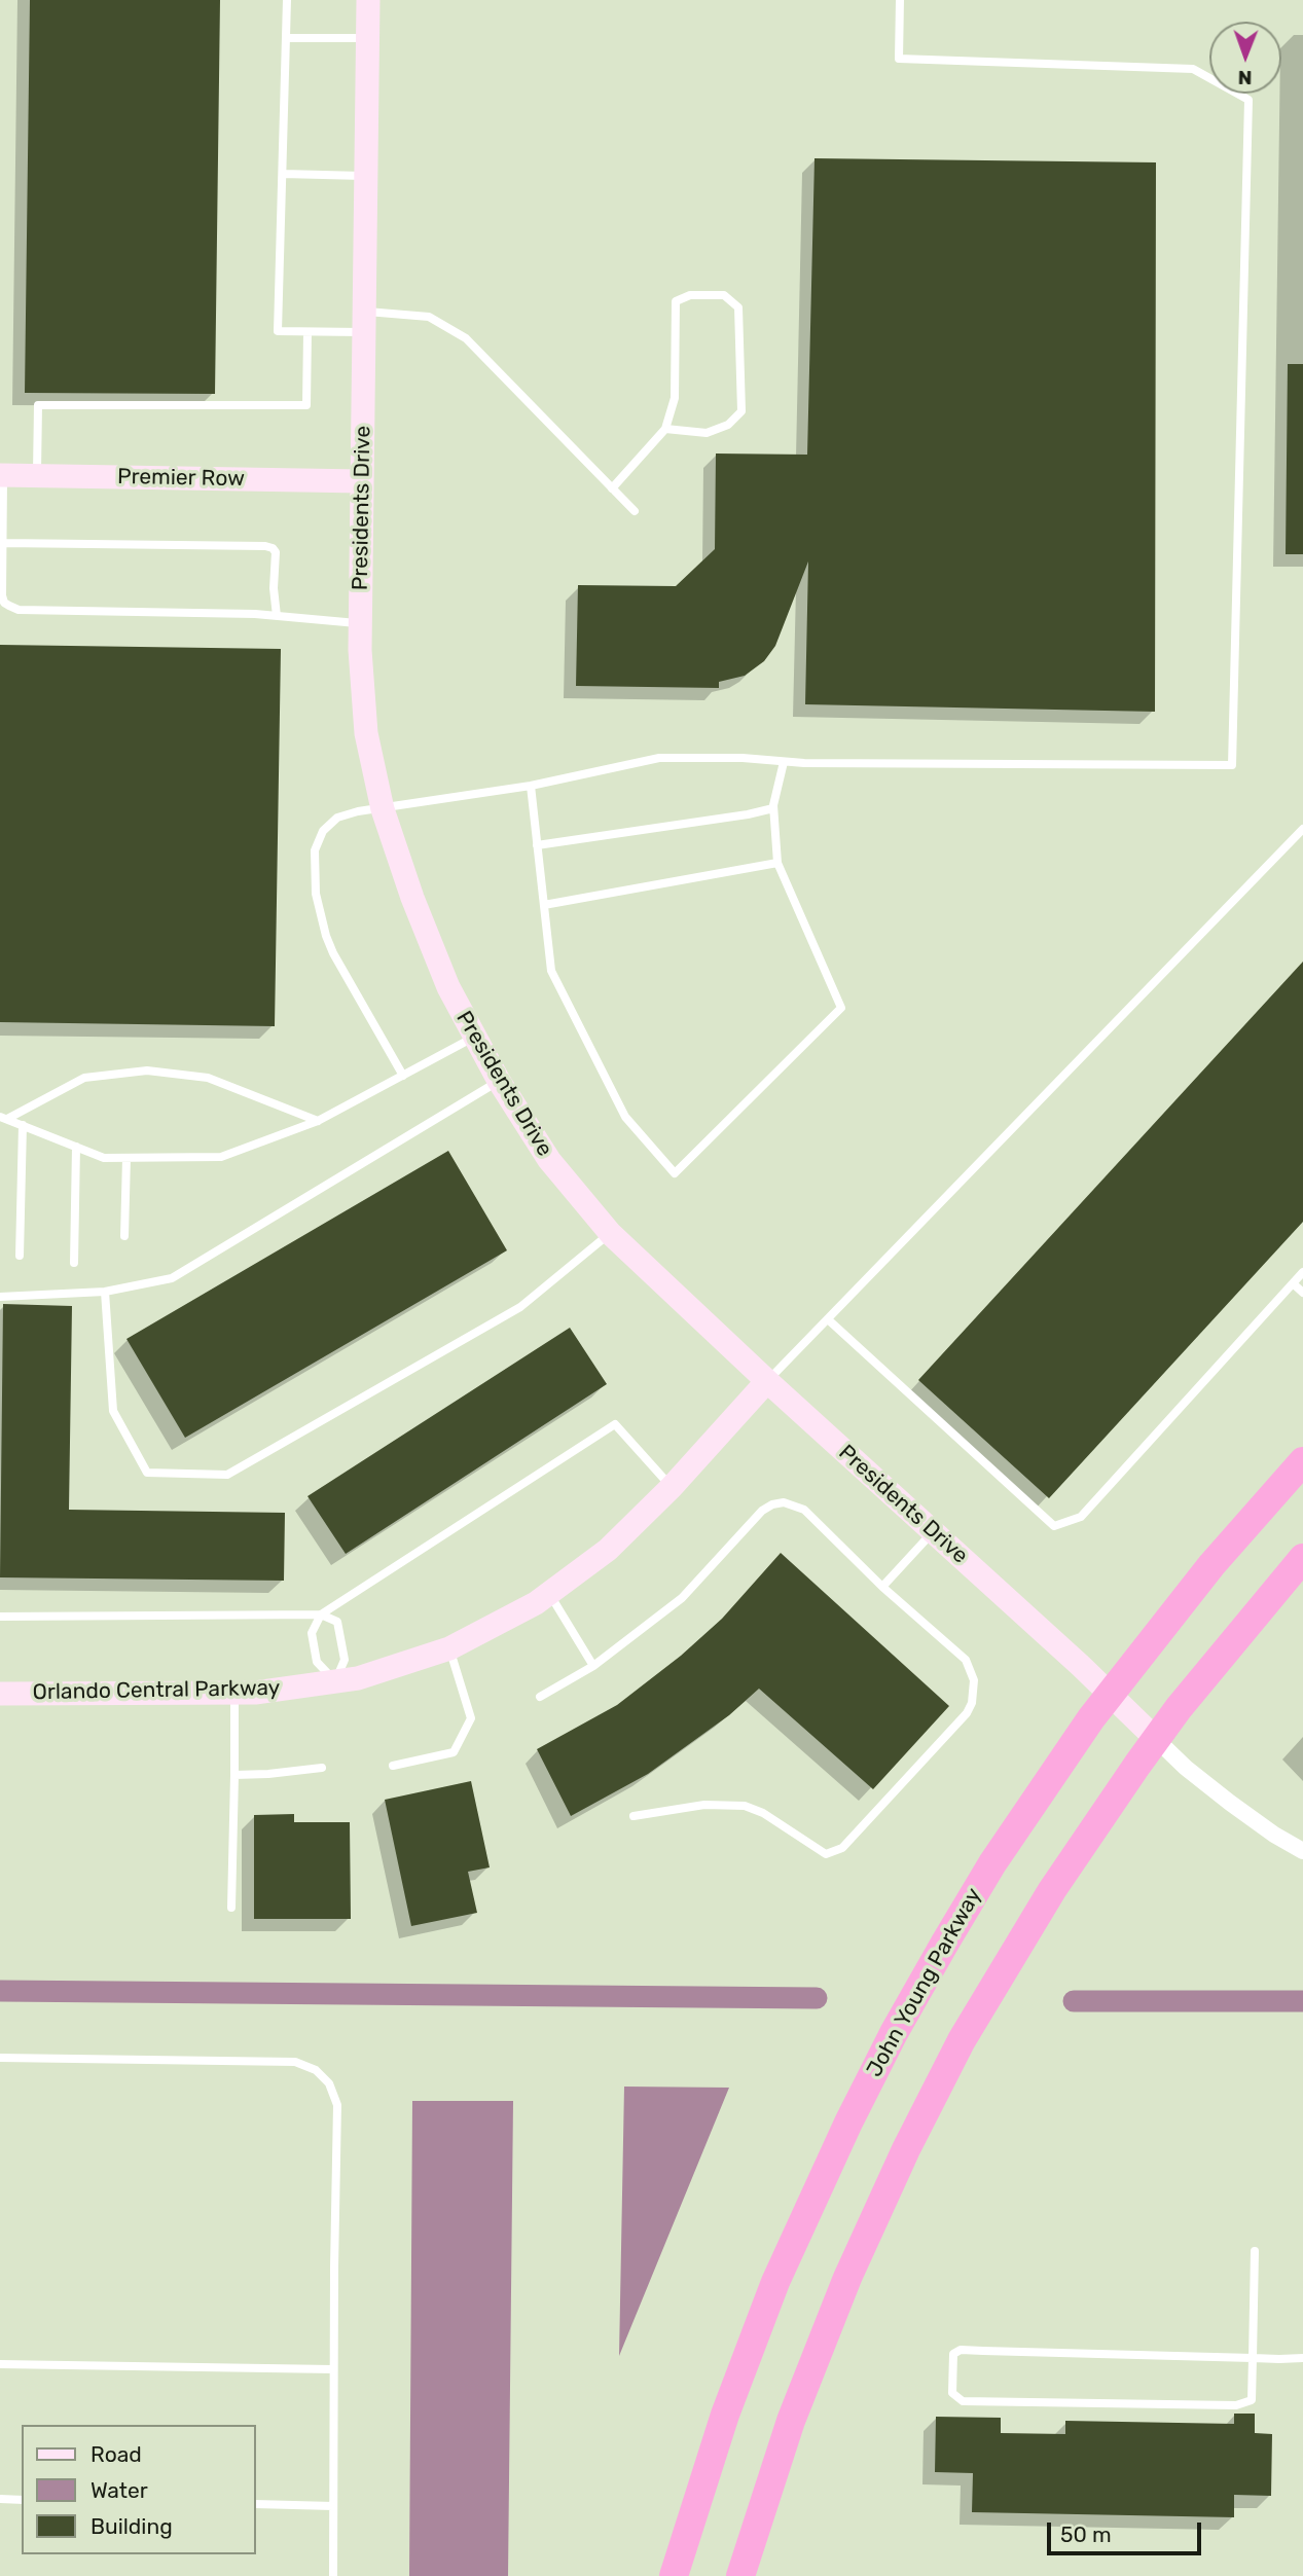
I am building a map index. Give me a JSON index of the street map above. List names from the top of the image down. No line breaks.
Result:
{"streets":{"highway":["John Young Parkway"],"street":["Premier Row","Presidents Drive","Orlando Central Parkway"]},"crossings":[["Premier Row","Presidents Drive"],["Presidents Drive","Orlando Central Parkway"],["Presidents Drive","John Young Parkway"]],"legend":["Road","Water","Building"],"scale_bar":"50 m","north":"bottom"}
